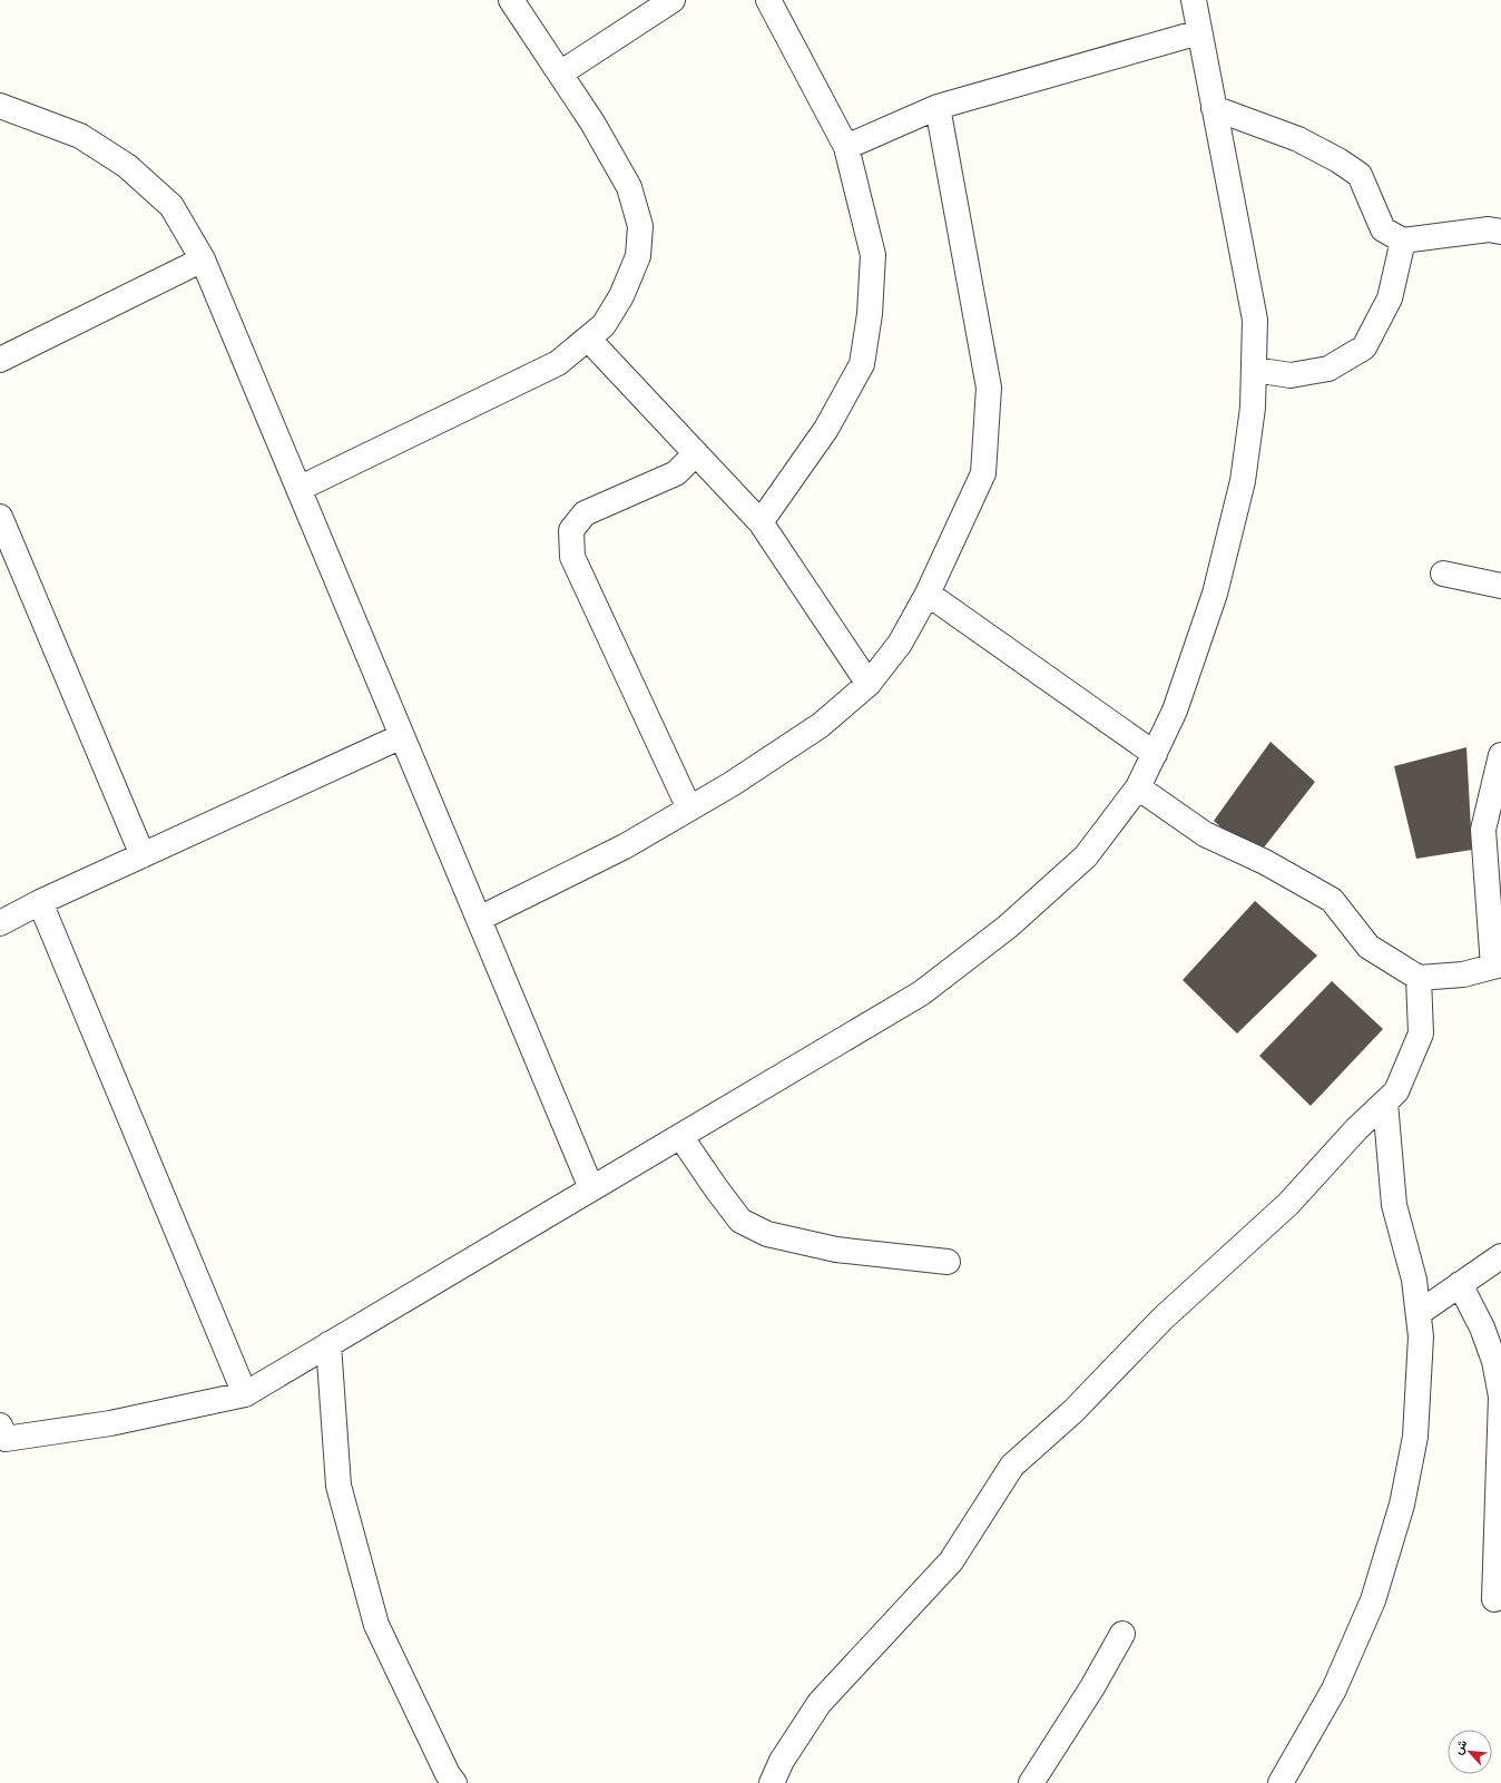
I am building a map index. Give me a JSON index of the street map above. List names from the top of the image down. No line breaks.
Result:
{"north":"top left"}
